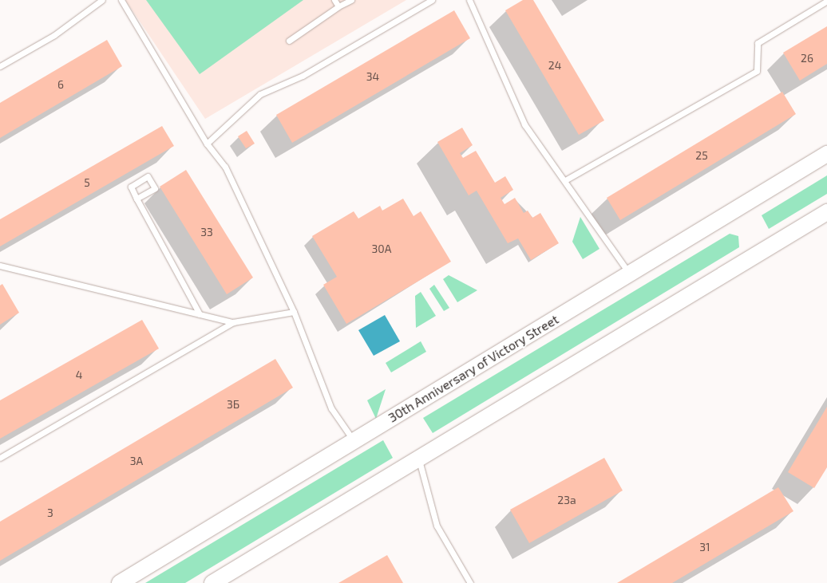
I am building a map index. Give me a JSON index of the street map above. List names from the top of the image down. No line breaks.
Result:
{"streets":{"street":["30th Anniversary of Victory Street"]},"house_numbers":["26","24","34","6","25","5","33","30А","4","3Б","3А","23а","3","31"]}
